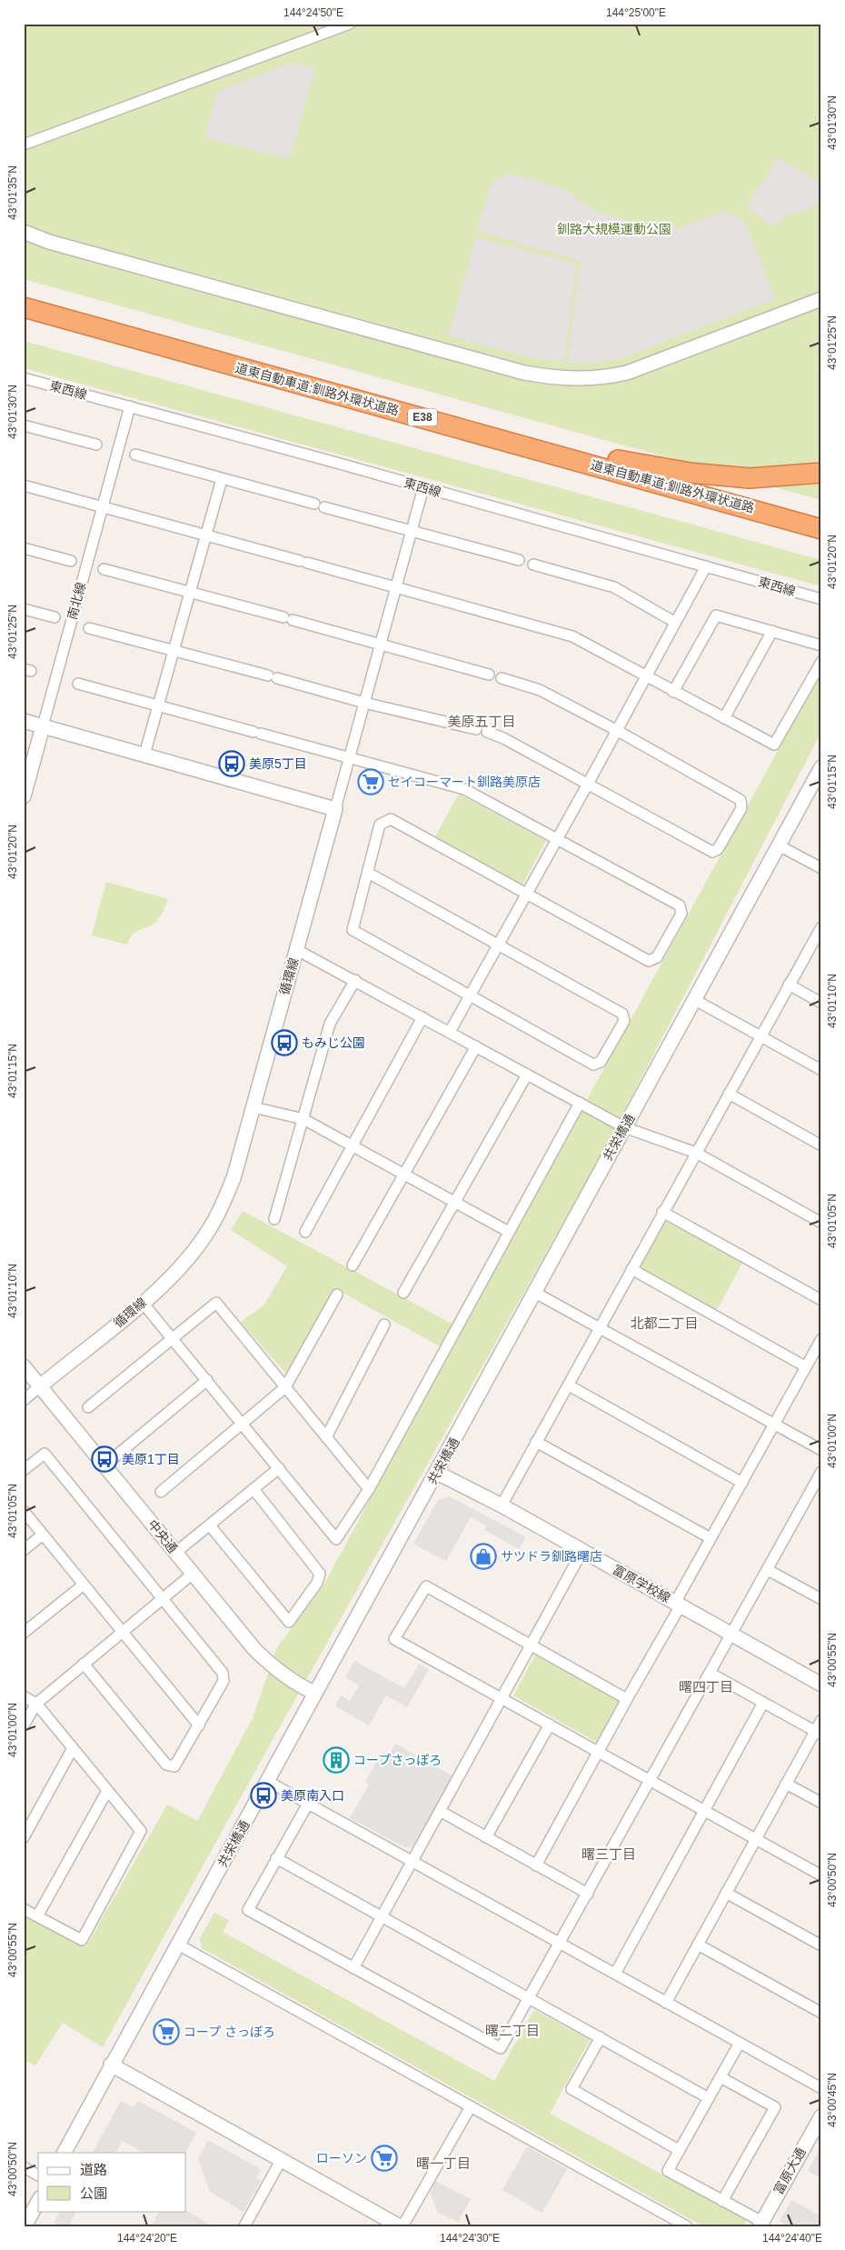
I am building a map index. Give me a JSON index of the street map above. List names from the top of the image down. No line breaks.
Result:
{"streets":{"highway":["道東自動車道;釧路外環状道路","E38"],"street":["東西線","南北線","循環線","共栄橋通","中央通","富原学校線","富原大通"]},"crossings":[["東西線","南北線"],["循環線","中央通"],["共栄橋通","中央通"],["共栄橋通","富原学校線"]],"districts":["美原五丁目","北都二丁目","曙四丁目","曙三丁目","曙二丁目","曙一丁目"],"parks":["釧路大規模運動公園"],"places":{"bus stop":["美原5丁目","もみじ公園","美原1丁目","美原南入口"],"supermarket":["セイコーマート釧路美原店","コープ さっぽろ","ローソン"],"shop":["サツドラ釧路曙店"],"building":["コープさっぽろ"]},"legend":["道路","公園"],"coordinates":["144°24'50\"E","144°25'00\"E","43°01'30\"N","43°01'35\"N","43°01'25\"N","43°01'20\"N","43°01'15\"N","43°01'10\"N","43°01'05\"N","43°01'00\"N","43°00'55\"N","43°00'50\"N","43°00'45\"N","144°24'20\"E","144°24'30\"E","144°24'40\"E"]}
